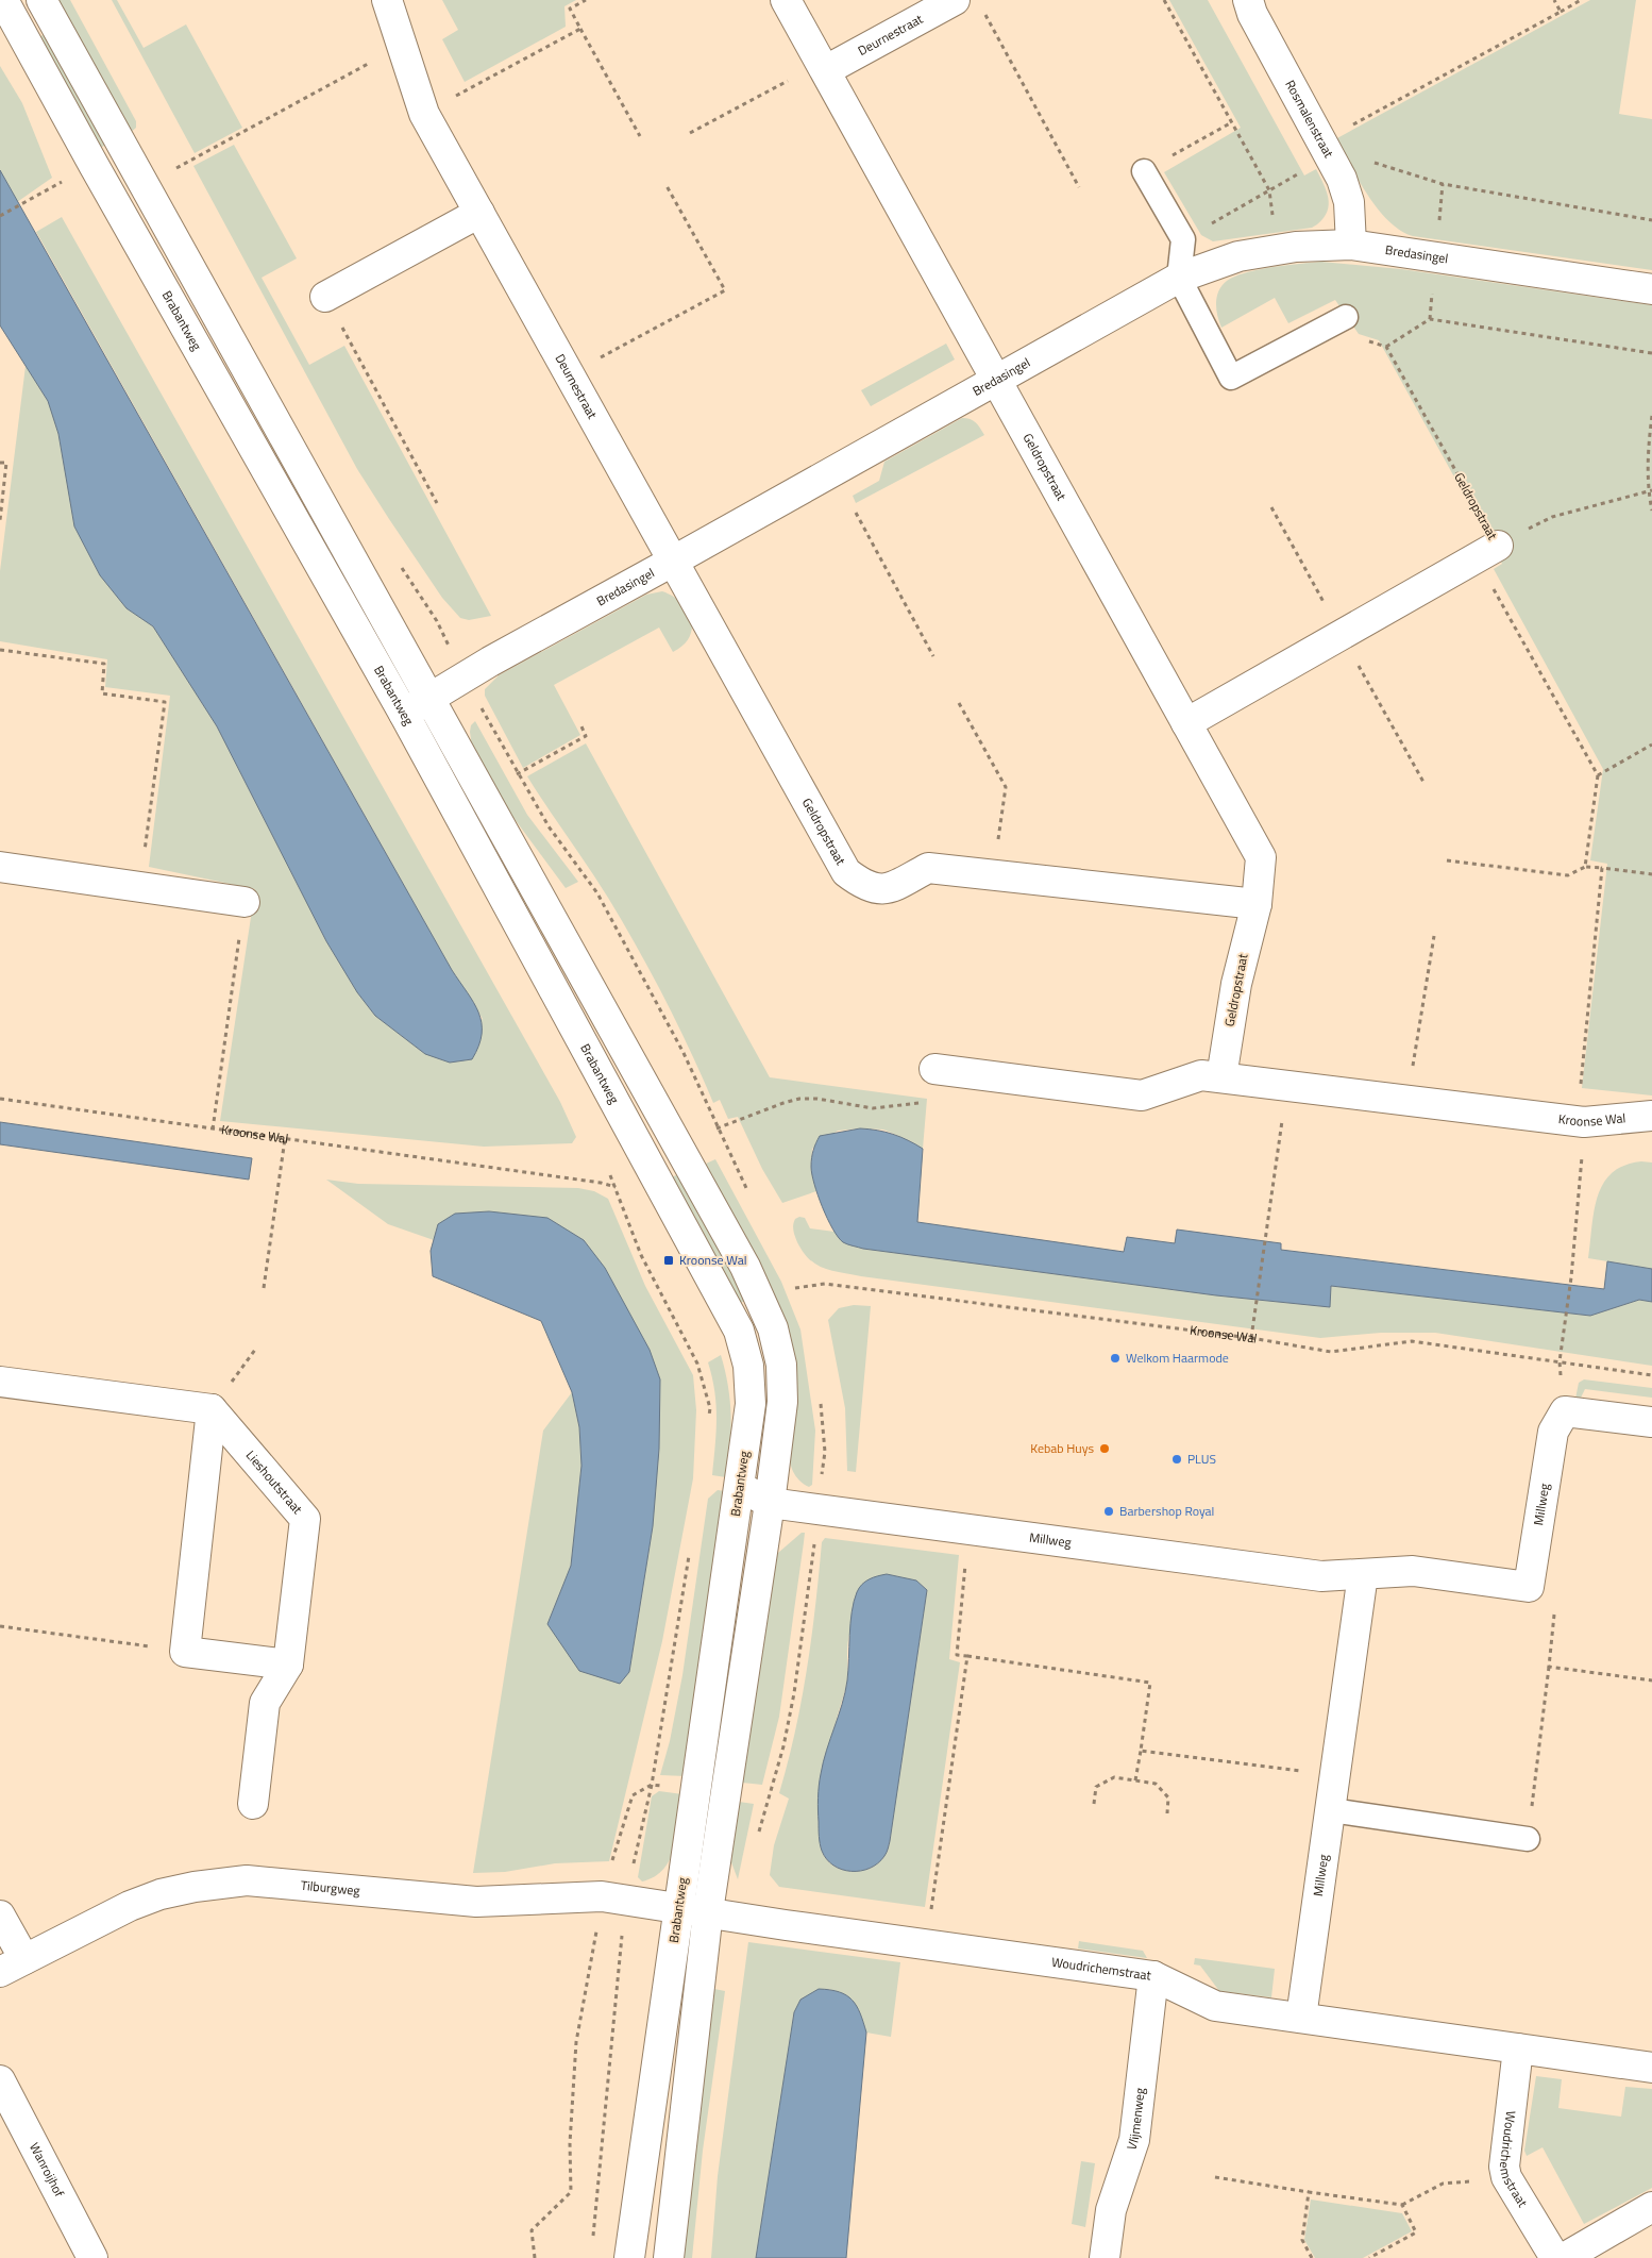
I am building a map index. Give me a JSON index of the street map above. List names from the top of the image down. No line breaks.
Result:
{"streets":{"street":["Deurnestraat","Rosmalenstraat","Bredasingel","Brabantweg","Geldropstraat","Kroonse Wal","Lieshoutstraat","Millweg","Tilburgweg","Woudrichemstraat","Vlijmenweg","Wanroijhof"]},"crossings":[["Deurnestraat","Bredasingel"],["Deurnestraat","Geldropstraat"],["Rosmalenstraat","Bredasingel"],["Bredasingel","Brabantweg"],["Bredasingel","Geldropstraat"],["Brabantweg","Millweg"],["Brabantweg","Tilburgweg"],["Brabantweg","Woudrichemstraat"],["Geldropstraat","Kroonse Wal"],["Millweg","Woudrichemstraat"],["Tilburgweg","Woudrichemstraat"],["Woudrichemstraat","Vlijmenweg"]],"places":{"transit":["Kroonse Wal"],"other":["Welkom Haarmode","Kebab Huys","PLUS","Barbershop Royal"]}}
